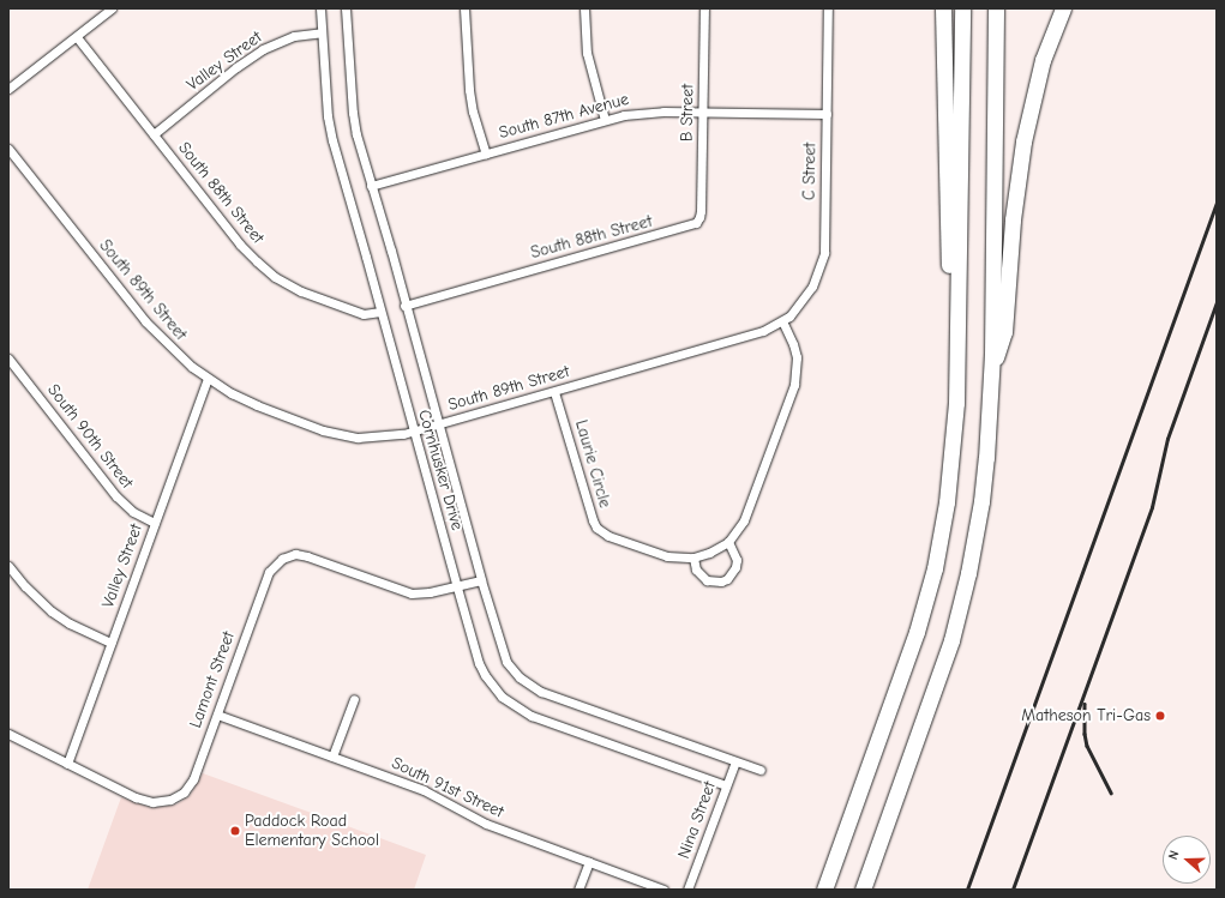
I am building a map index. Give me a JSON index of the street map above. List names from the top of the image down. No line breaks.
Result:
{"streets":{"street":["Valley Street","B Street","South 87th Avenue","C Street","South 88th Street","South 89th Street","South 90th Street","Laurie Circle","Cornhusker Drive","Lamont Street","South 91st Street","Nina Street"]},"crossings":[["Valley Street","South 88th Street"],["Valley Street","South 89th Street"],["Valley Street","South 90th Street"],["Valley Street","Cornhusker Drive"],["Valley Street","Lamont Street"],["B Street","South 87th Avenue"],["B Street","South 88th Street"],["South 87th Avenue","C Street"],["South 87th Avenue","Cornhusker Drive"],["C Street","South 89th Street"],["C Street","Laurie Circle"],["South 88th Street","Cornhusker Drive"],["South 89th Street","Laurie Circle"],["South 89th Street","Cornhusker Drive"],["Cornhusker Drive","Lamont Street"],["Cornhusker Drive","Nina Street"],["Lamont Street","South 91st Street"]],"places":["Matheson Tri-Gas","Paddock Road Elementary School"],"north":"left"}
